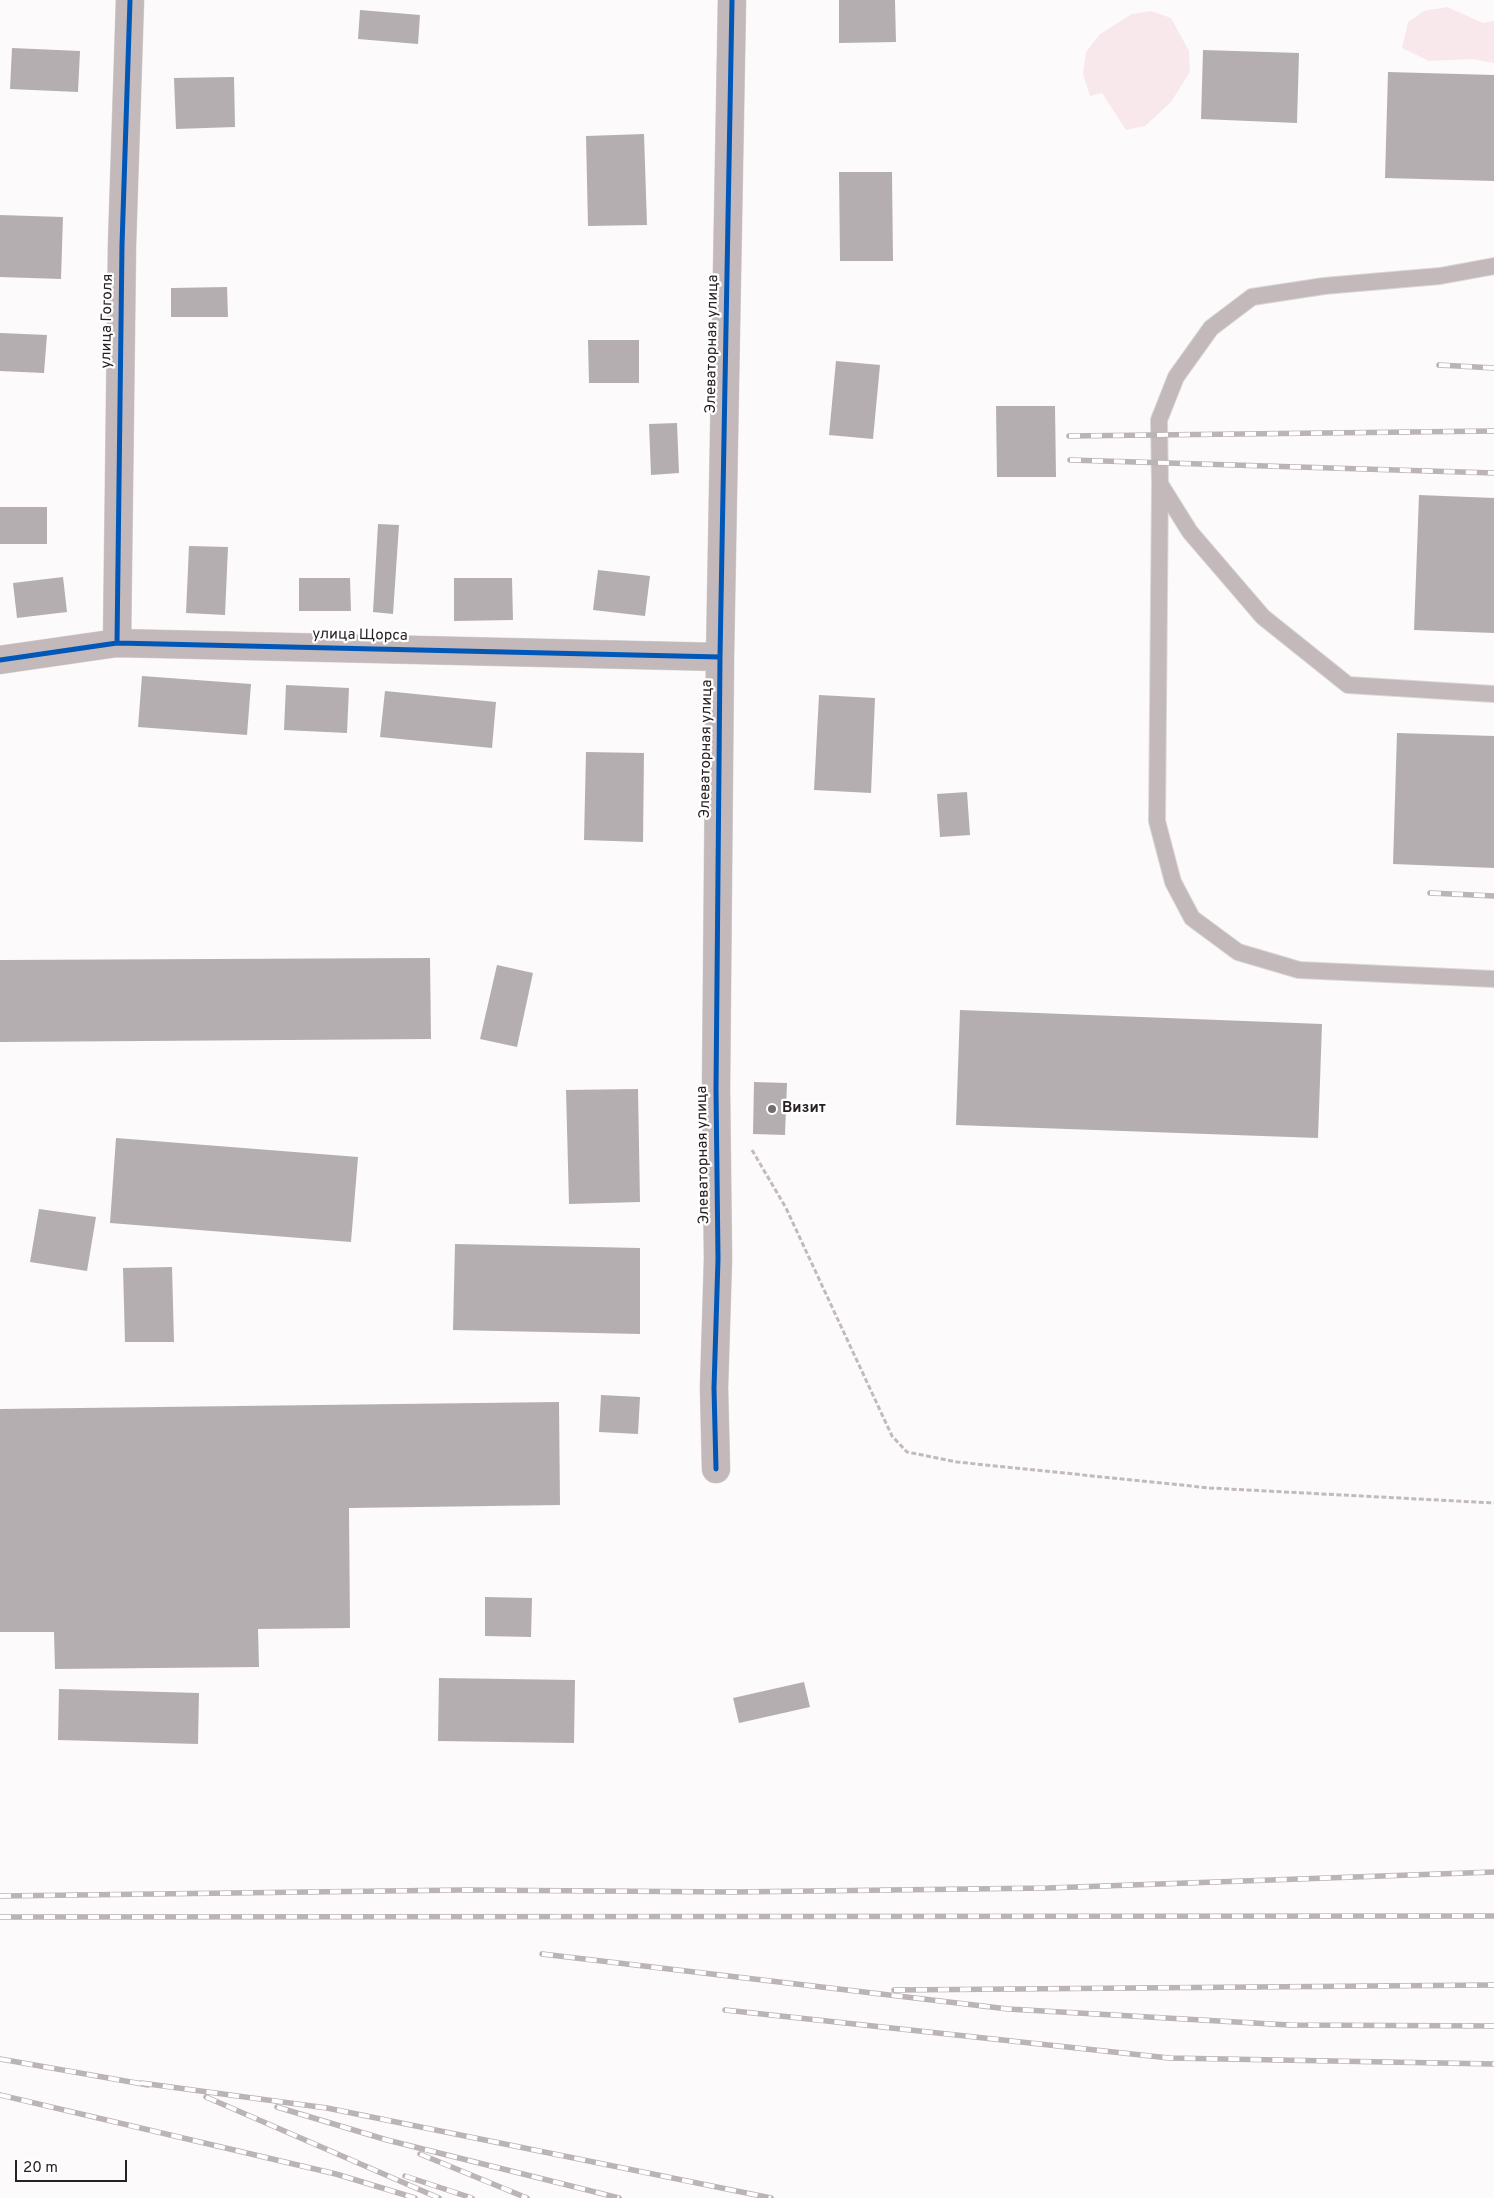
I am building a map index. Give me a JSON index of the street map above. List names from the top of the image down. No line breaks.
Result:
{"streets":{"street":["улица Гоголя","Элеваторная улица","улица Щорса"]},"crossings":[["улица Гоголя","улица Щорса"],["Элеваторная улица","улица Щорса"]],"places":["Визит"],"scale_bar":"20 m"}
